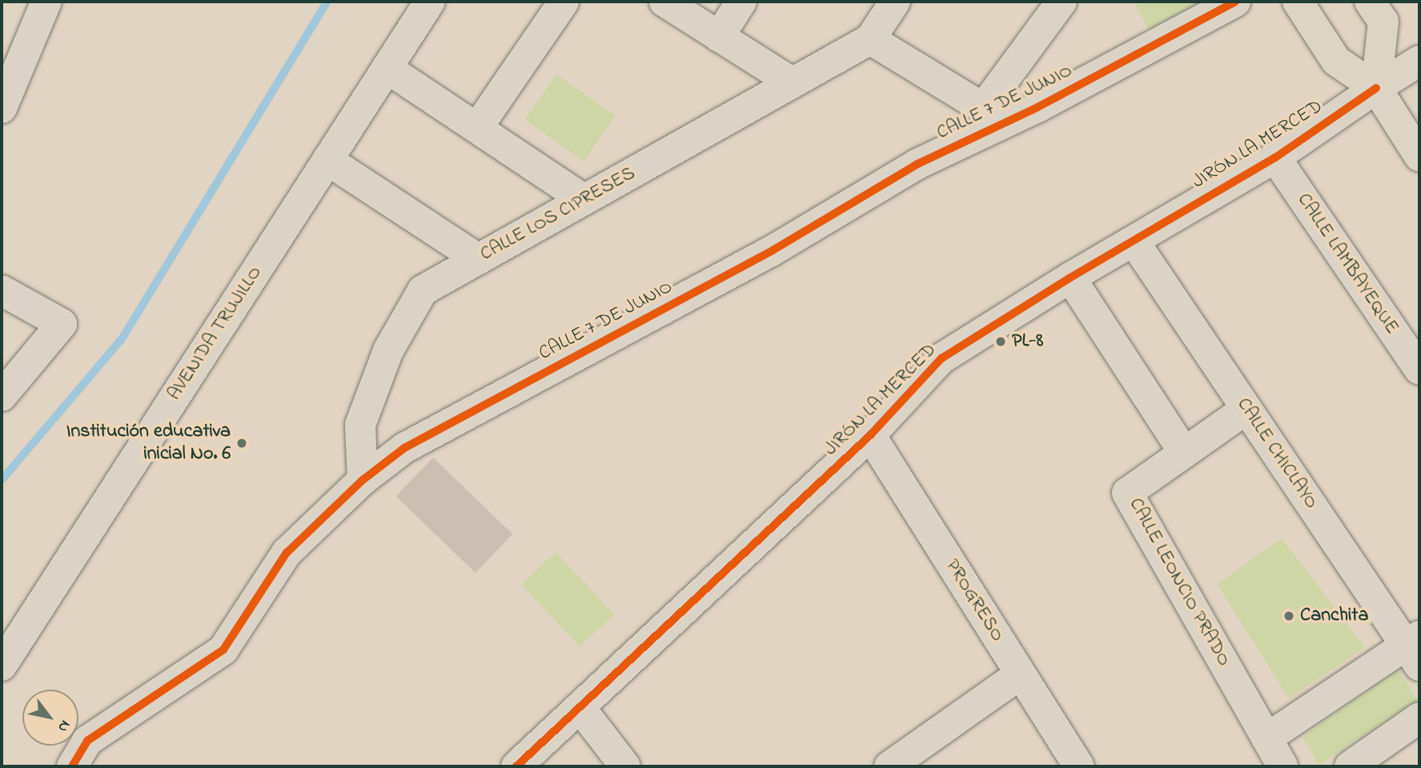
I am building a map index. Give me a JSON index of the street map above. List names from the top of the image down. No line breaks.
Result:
{"streets":{"street":["CALLE 7 DE JUNIO","JIRÓN LA MERCED","CALLE LOS CIPRESES","CALLE LAMBAYEQUE","AVENIDA TRUJILLO","CALLE CHICLAYO","CALLE LEONCIO PRADO","PROGRESO"]},"crossings":[["CALLE 7 DE JUNIO","CALLE LOS CIPRESES"],["JIRÓN LA MERCED","CALLE LAMBAYEQUE"],["JIRÓN LA MERCED","CALLE CHICLAYO"],["JIRÓN LA MERCED","PROGRESO"]],"places":["PL-8","Institución educativa inicial No. 6","Canchita"],"north":"bottom right"}
